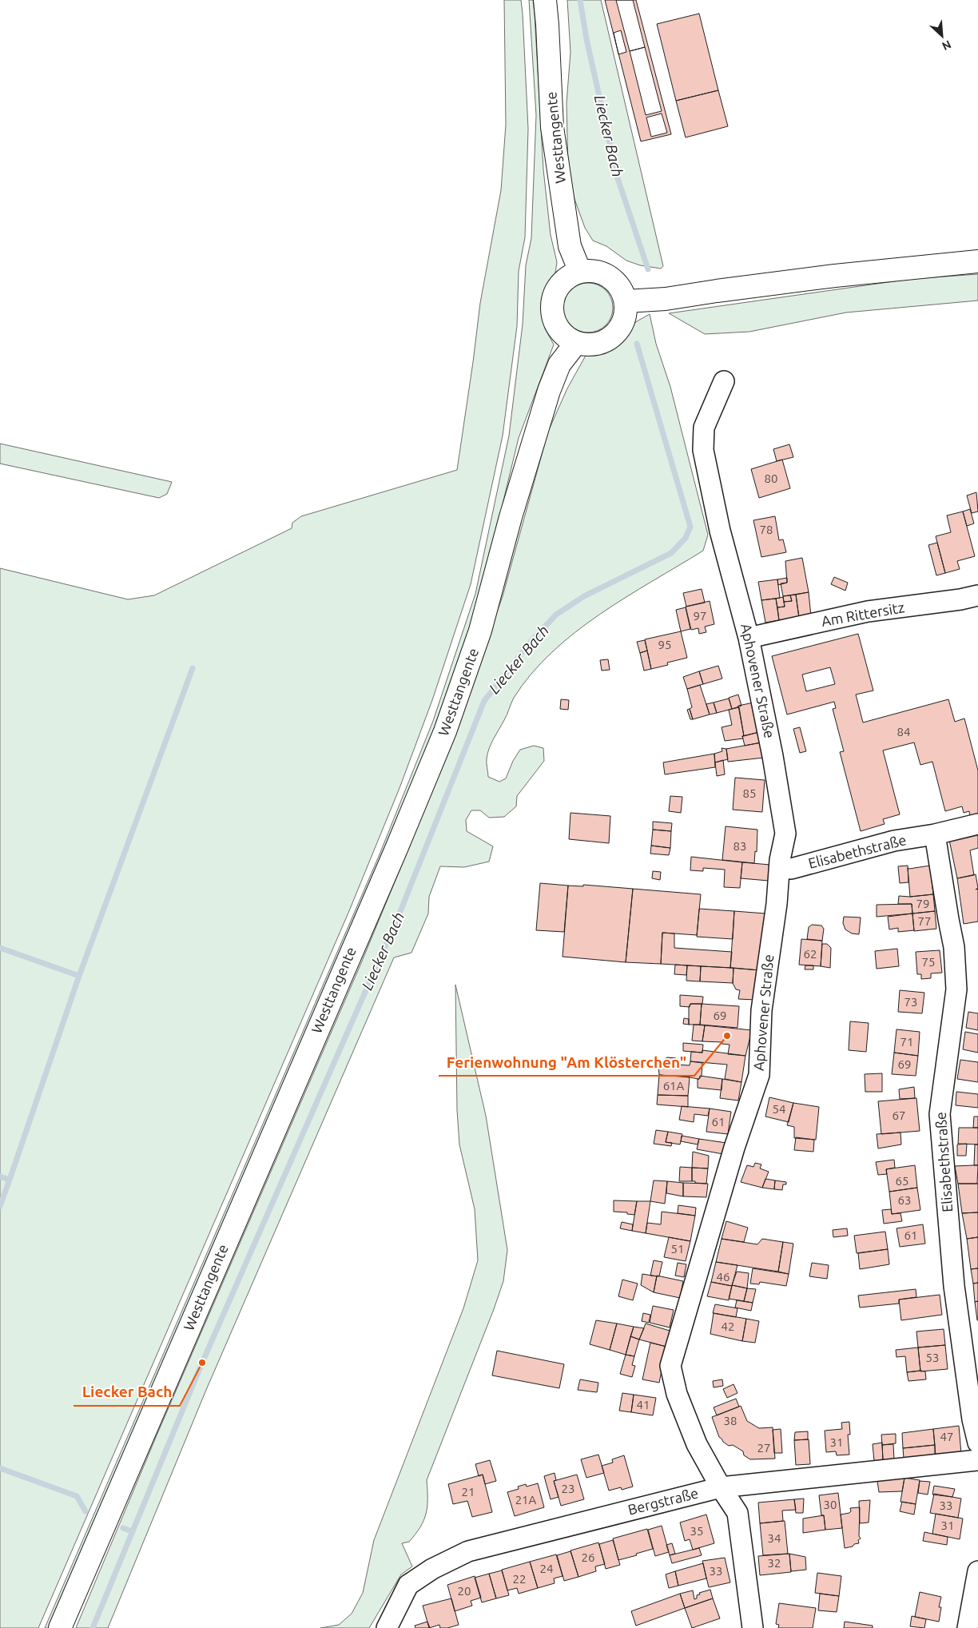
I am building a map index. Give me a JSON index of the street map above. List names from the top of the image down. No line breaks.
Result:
{"streets":{"main road":["Westtangente"],"street":["Am Rittersitz","Aphovener Straße","Elisabethstraße","Bergstraße"]},"crossings":[["Am Rittersitz","Aphovener Straße"],["Aphovener Straße","Elisabethstraße"],["Aphovener Straße","Bergstraße"]],"water":["Liecker Bach"],"places":["Ferienwohnung \"Am Klösterchen\"","Liecker Bach"],"house_numbers":["80","78","97","95","84","85","83","79","77","62","75","73","69","71","69","61A","54","67","61","65","63","61","51","46","42","53","41","38","47","31","27","23","21","21A","30","33","31","35","34","26","32","24","33","22","20"],"north":"bottom right"}
